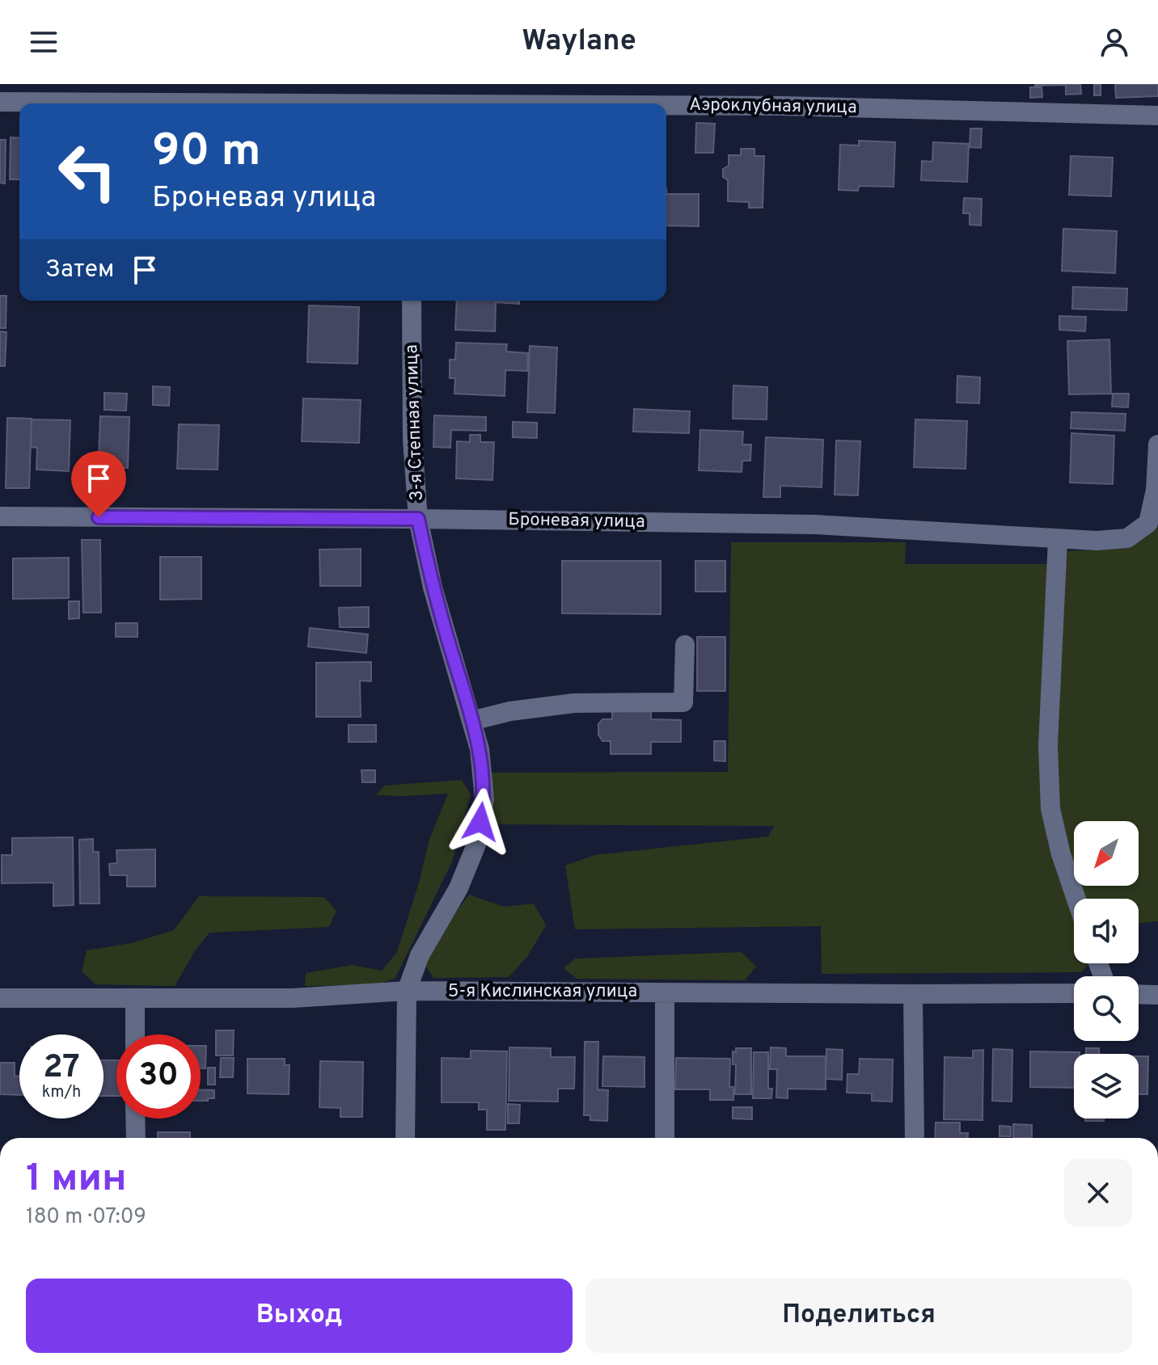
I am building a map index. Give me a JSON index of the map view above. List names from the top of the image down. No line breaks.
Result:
{"streets":{"street":["Аэроклубная улица","3-я Степная улица","Броневая улица","5-я Кислинская улица"]},"crossings":[["3-я Степная улица","Броневая улица"],["3-я Степная улица","5-я Кислинская улица"]],"north":"bottom left","page":{"header":"Waylane","turn":["90 m","Броневая улица"],"then":"Затем","speed":"27 km/h","limit":"30","heading":["1 мин","180 m · 07:09"],"buttons":["Выход","Поделиться"]}}
